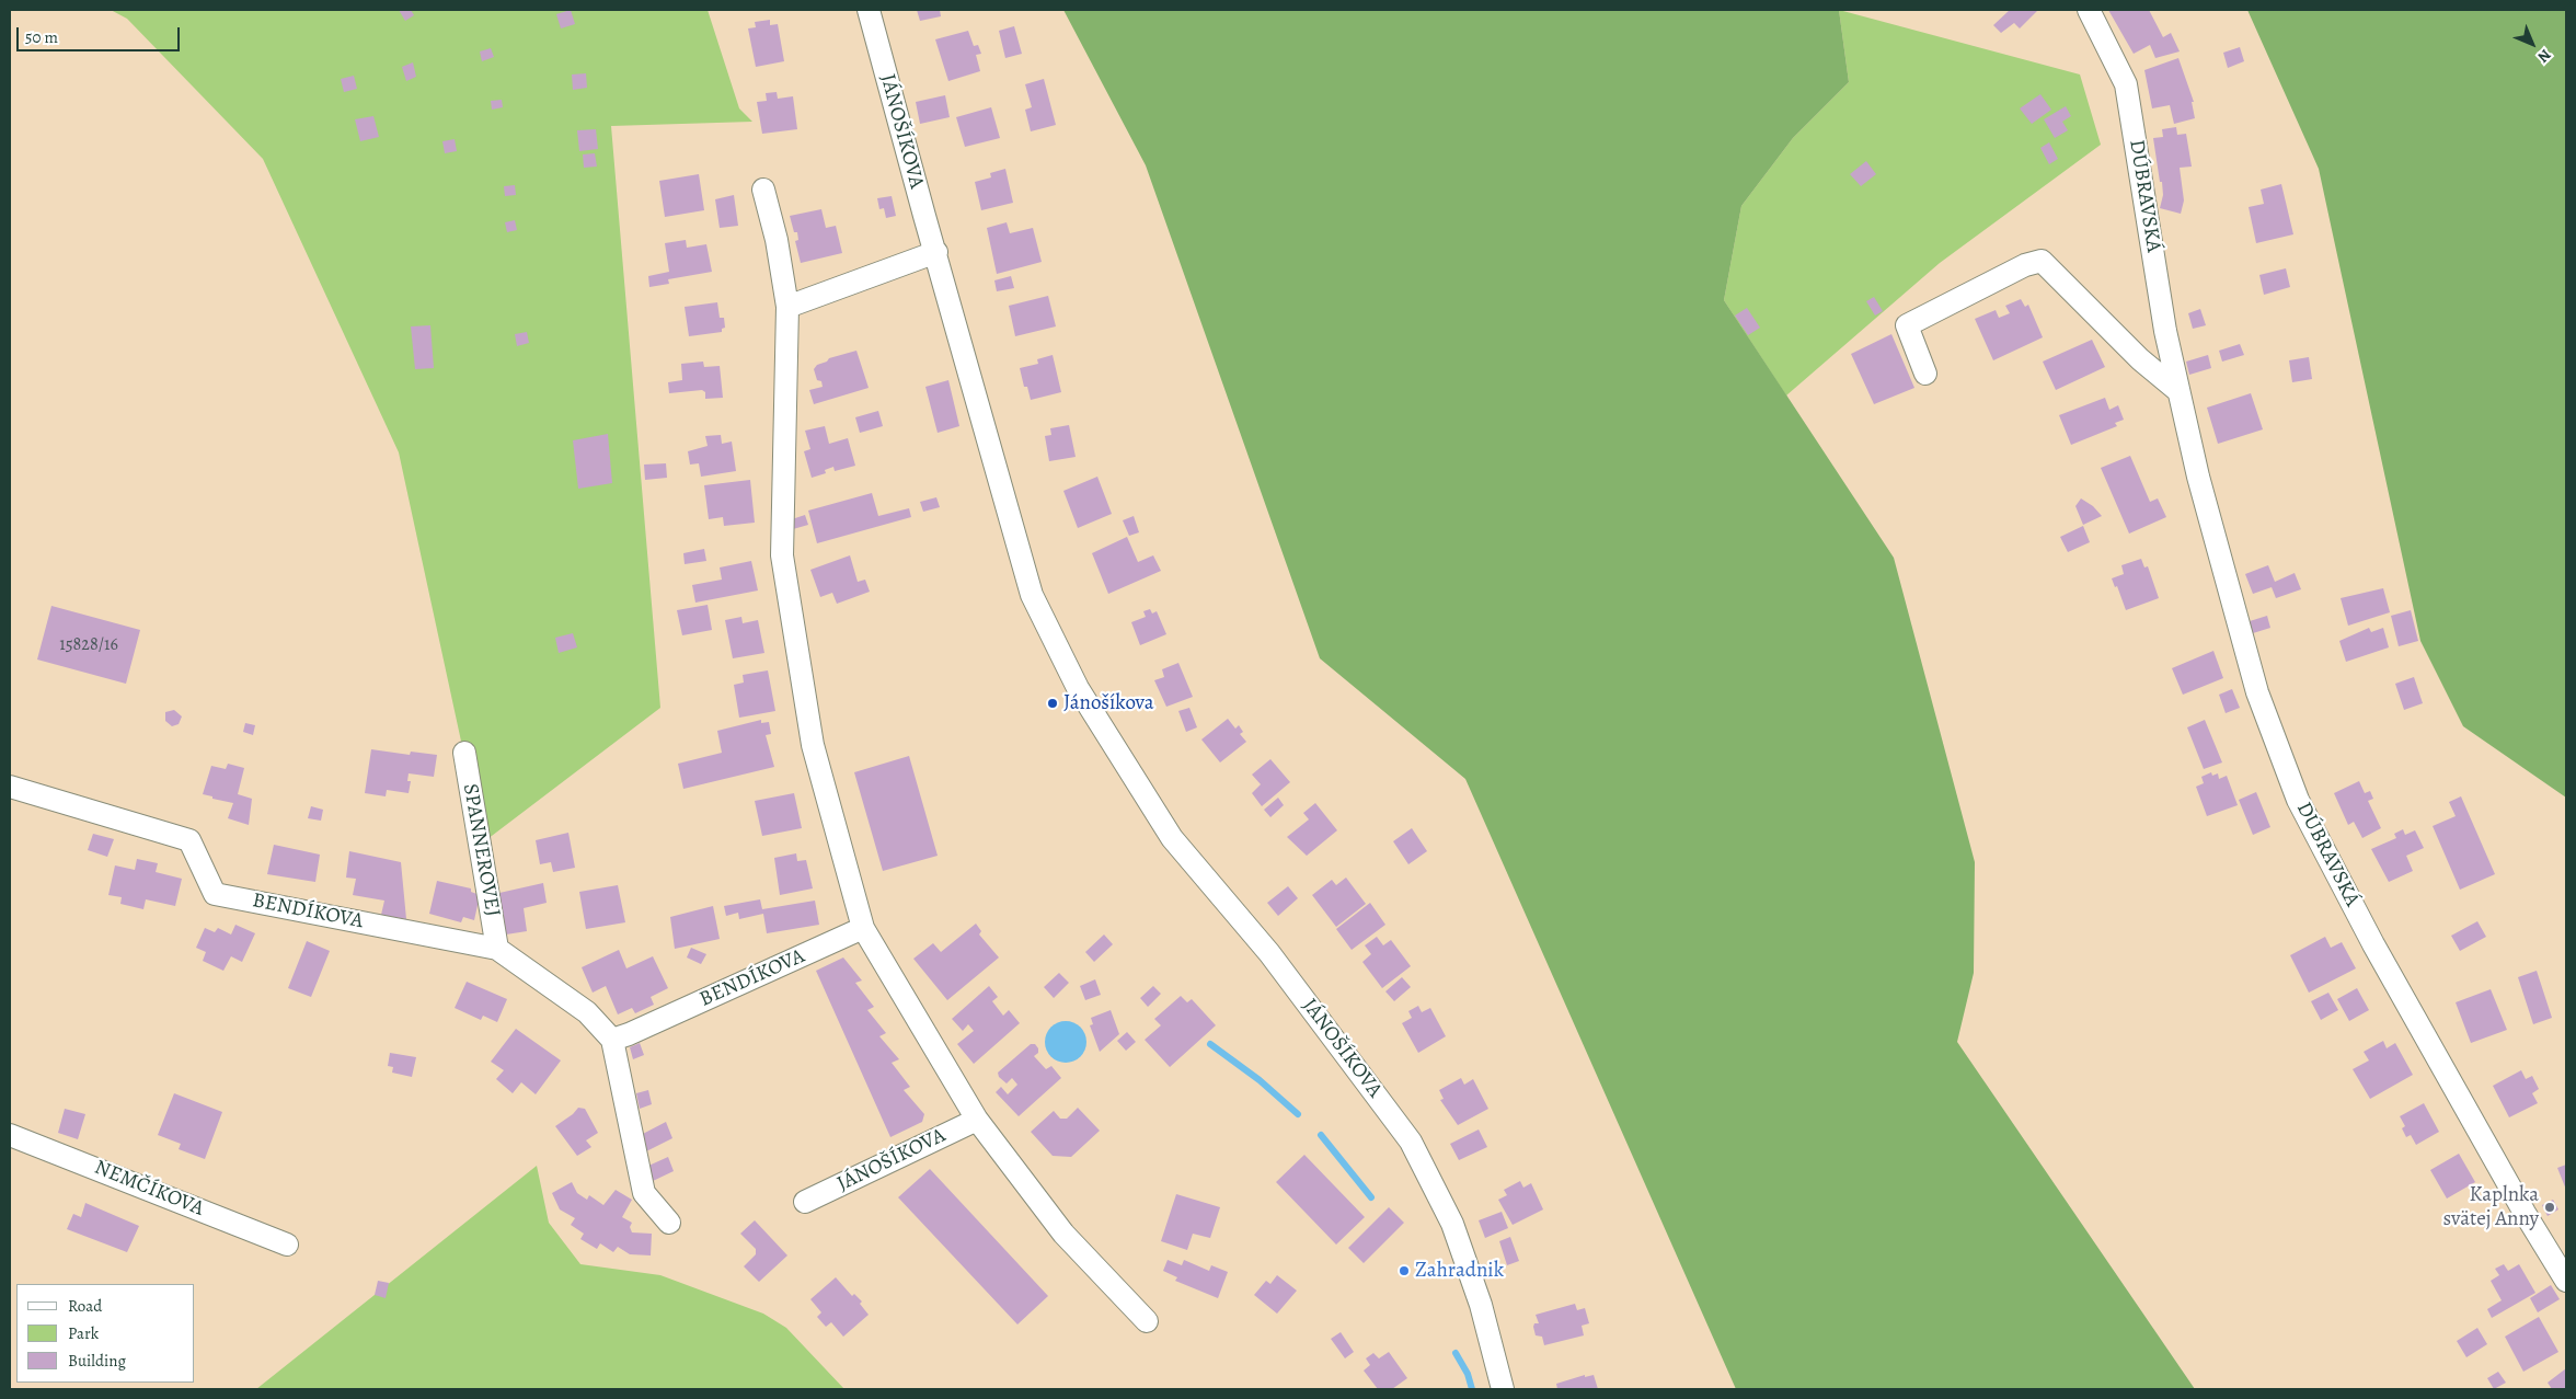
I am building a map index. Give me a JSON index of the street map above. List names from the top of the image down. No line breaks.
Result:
{"streets":{"street":["JÁNOŠÍKOVA","DÚBRAVSKÁ","SPANNEROVEJ","BENDÍKOVA","NEMČÍKOVA"]},"crossings":[["SPANNEROVEJ","BENDÍKOVA"]],"places":["Jánošíkova","Kaplnka svätej Anny","Zahradnik"],"house_numbers":["15828/16"],"legend":["Road","Park","Building"],"scale_bar":"50 m","north":"bottom right"}
